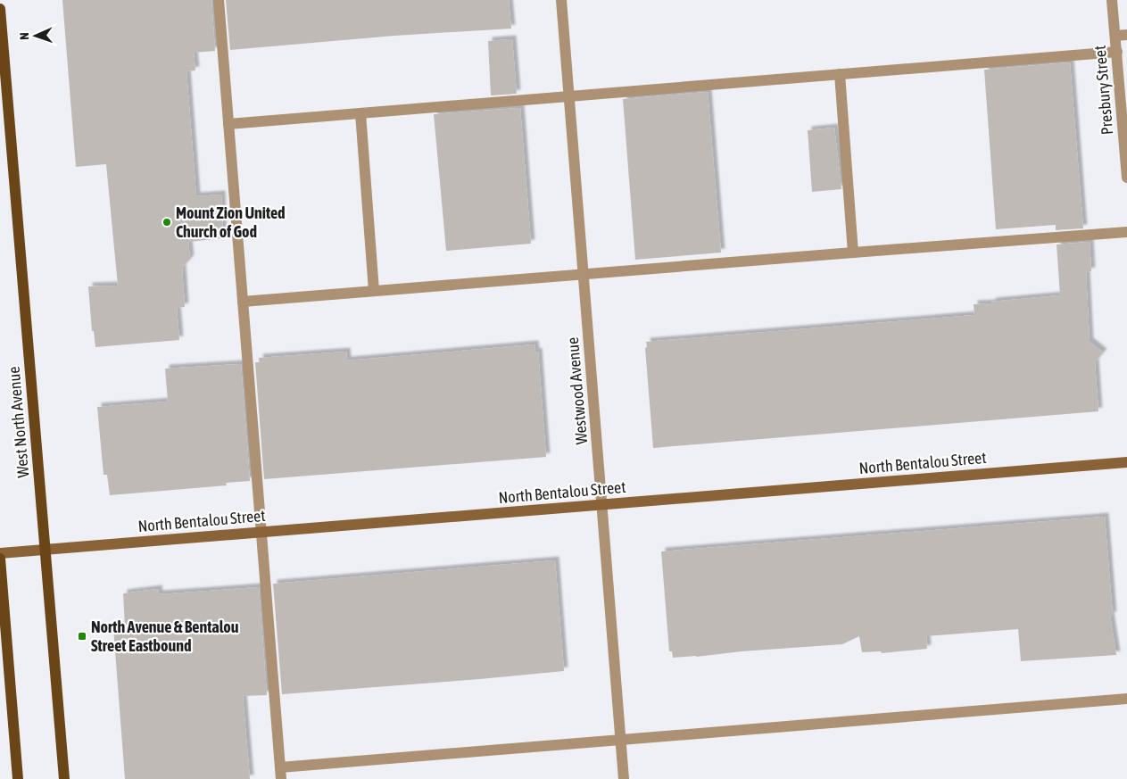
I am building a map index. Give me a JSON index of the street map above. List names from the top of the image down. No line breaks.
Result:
{"streets":{"main road":["West North Avenue"],"street":["Presbury Street","Westwood Avenue","North Bentalou Street"]},"crossings":[["Westwood Avenue","North Bentalou Street"],["West North Avenue","North Bentalou Street"]],"places":{"other":["Mount Zion United Church of God"],"transit":["North Avenue & Bentalou Street Eastbound"]},"north":"left"}
